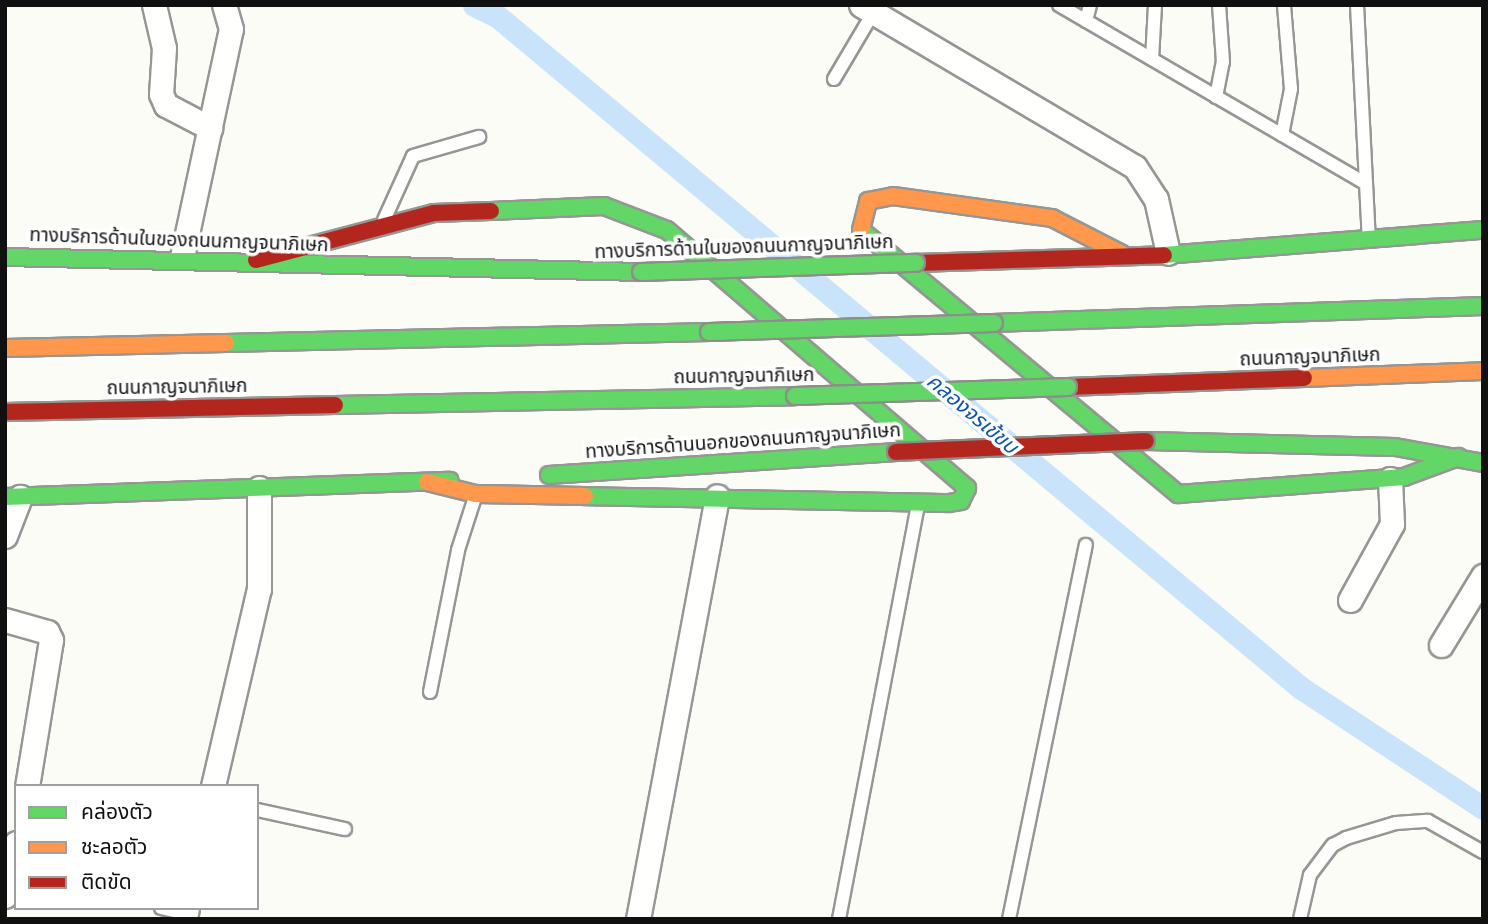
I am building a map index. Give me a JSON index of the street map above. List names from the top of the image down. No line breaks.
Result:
{"streets":{"main road":["ทางบริการด้านในของถนนกาญจนาภิเษก","ถนนกาญจนาภิเษก","ทางบริการด้านนอกของถนนกาญจนาภิเษก"]},"water":["คลองจรเข้ขบ"],"legend":["คล่องตัว","ชะลอตัว","ติดขัด"]}
